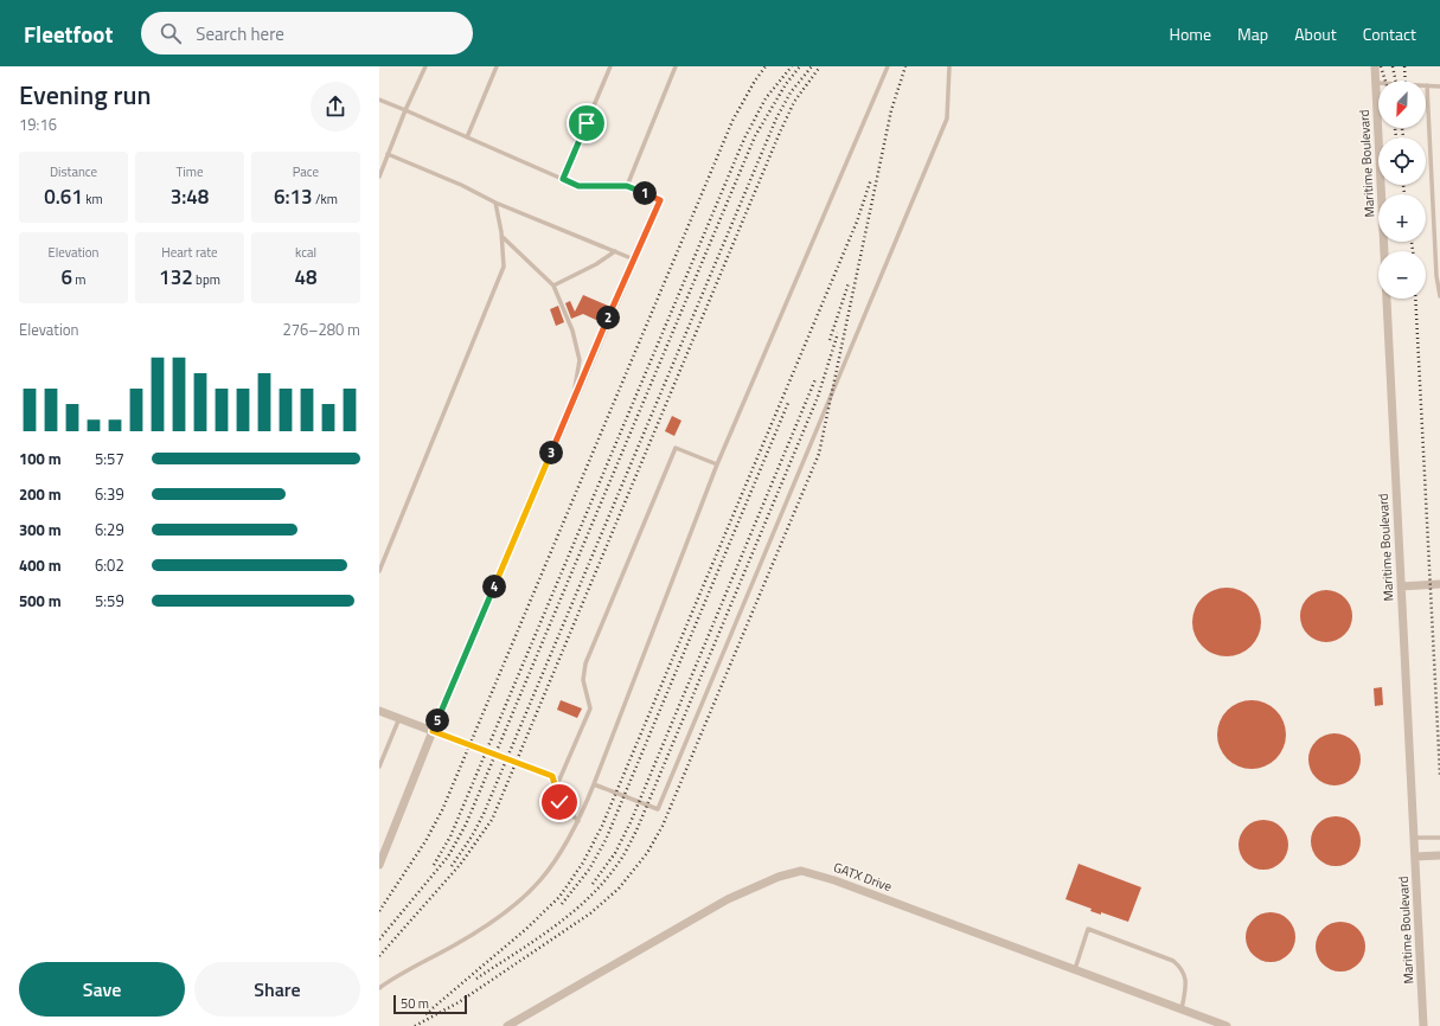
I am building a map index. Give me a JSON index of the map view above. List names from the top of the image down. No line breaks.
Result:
{"streets":{"street":["Maritime Boulevard","GATX Drive"]},"scale_bar":"50 m","north":"bottom left","page":{"header":"Fleetfoot","search":"Search here","nav":["Home","Map","About","Contact"],"heading":["Evening run","19:16"],"map_buttons":["+","−"],"stats":[["Distance","0.61 km"],["Time","3:48"],["Pace","6:13 /km"],["Elevation","6 m"],["Heart rate","132 bpm"],["kcal","48"]],"pins":["1","2","3","4","5"],"chart":["Elevation","276–280 m"],"list":[{"name":"100 m","note":"5:57"},{"name":"200 m","note":"6:39"},{"name":"300 m","note":"6:29"},{"name":"400 m","note":"6:02"},{"name":"500 m","note":"5:59"}],"buttons":["Save","Share"],"scale":"50 m"}}
